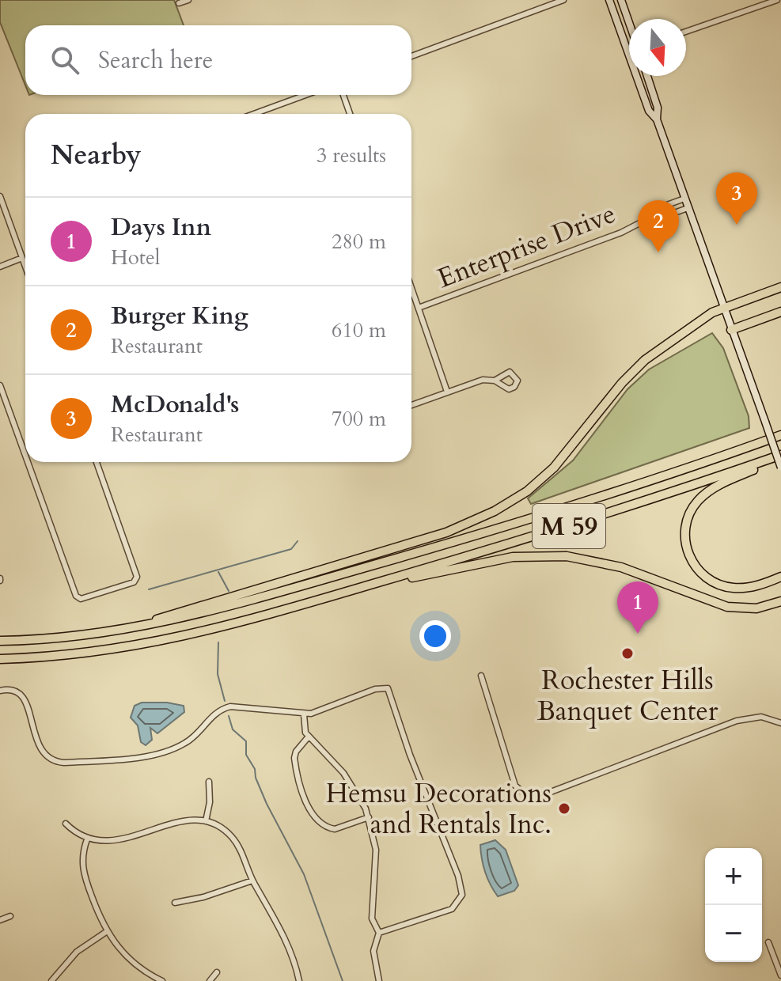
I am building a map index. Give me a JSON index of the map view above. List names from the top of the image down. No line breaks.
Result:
{"streets":{"highway":["M 59"],"street":["Enterprise Drive"]},"places":["Rochester Hills Banquet Center","Hemsu Decorations and Rentals Inc."],"north":"bottom","page":{"search":"Search here","heading":["Nearby","3 results"],"pins":["3","2","1"],"list":[{"mark":"1","name":"Days Inn","note":"Hotel","value":"280 m"},{"mark":"2","name":"Burger King","note":"Restaurant","value":"610 m"},{"mark":"3","name":"McDonald's","note":"Restaurant","value":"700 m"}],"map_buttons":["+","−"]}}
